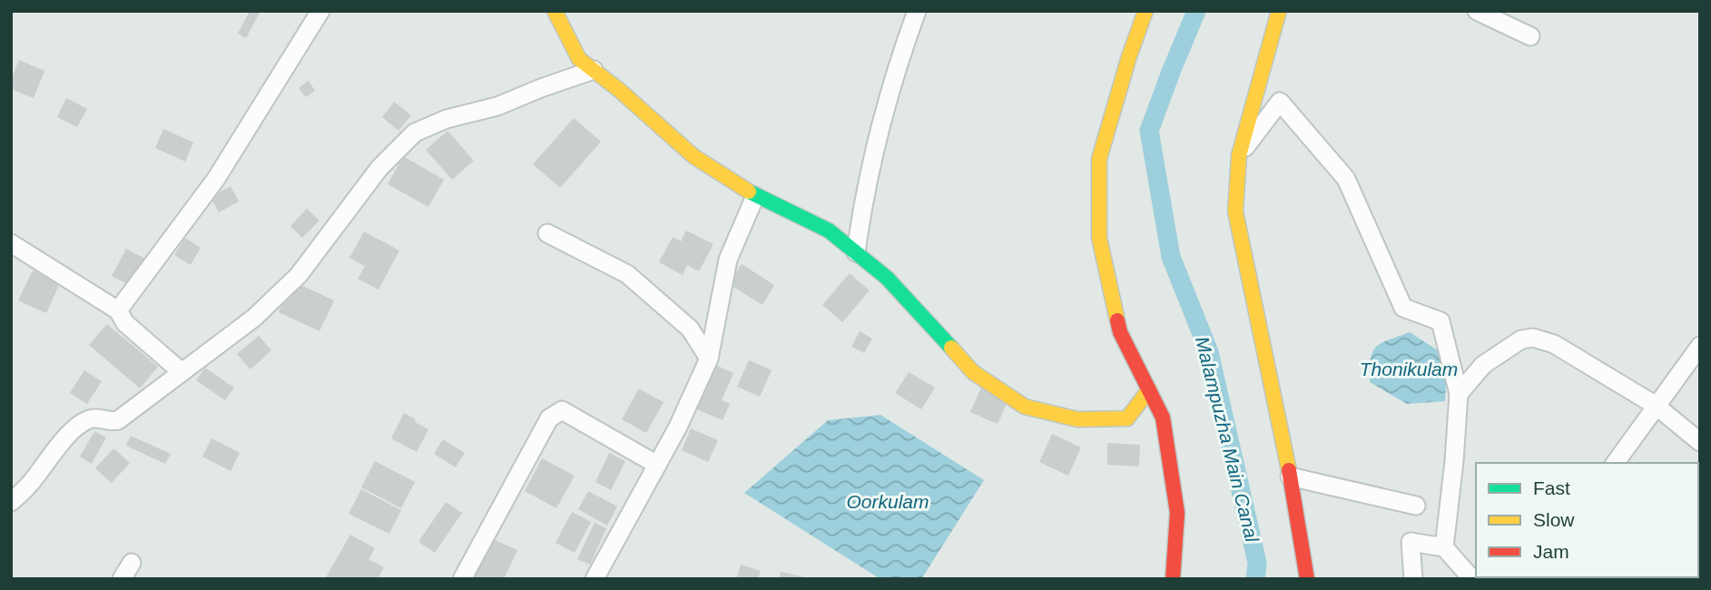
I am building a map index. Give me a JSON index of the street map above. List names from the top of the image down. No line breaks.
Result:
{"water":["Thonikulam","Malampuzha Main Canal","Oorkulam"],"legend":["Fast","Slow","Jam"]}
